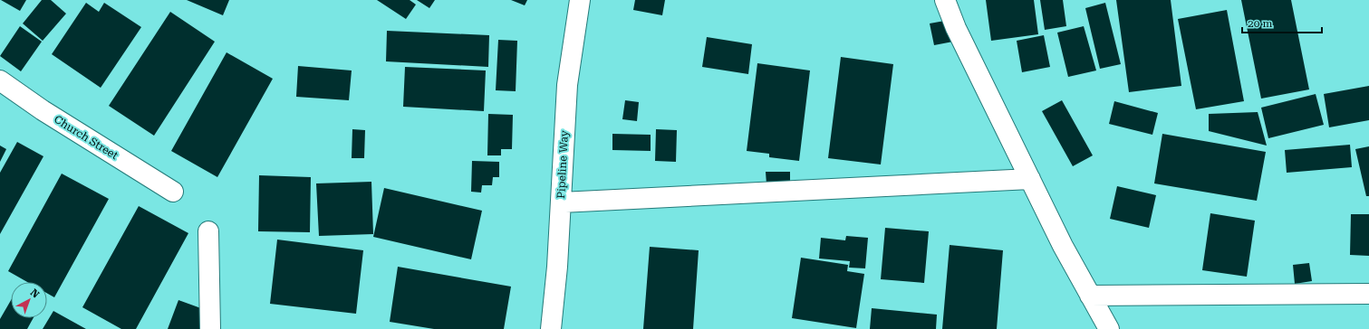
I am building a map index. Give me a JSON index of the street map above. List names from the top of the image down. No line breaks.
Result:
{"streets":{"street":["Church Street","Pipeline Way"]},"scale_bar":"20 m","north":"top right"}
